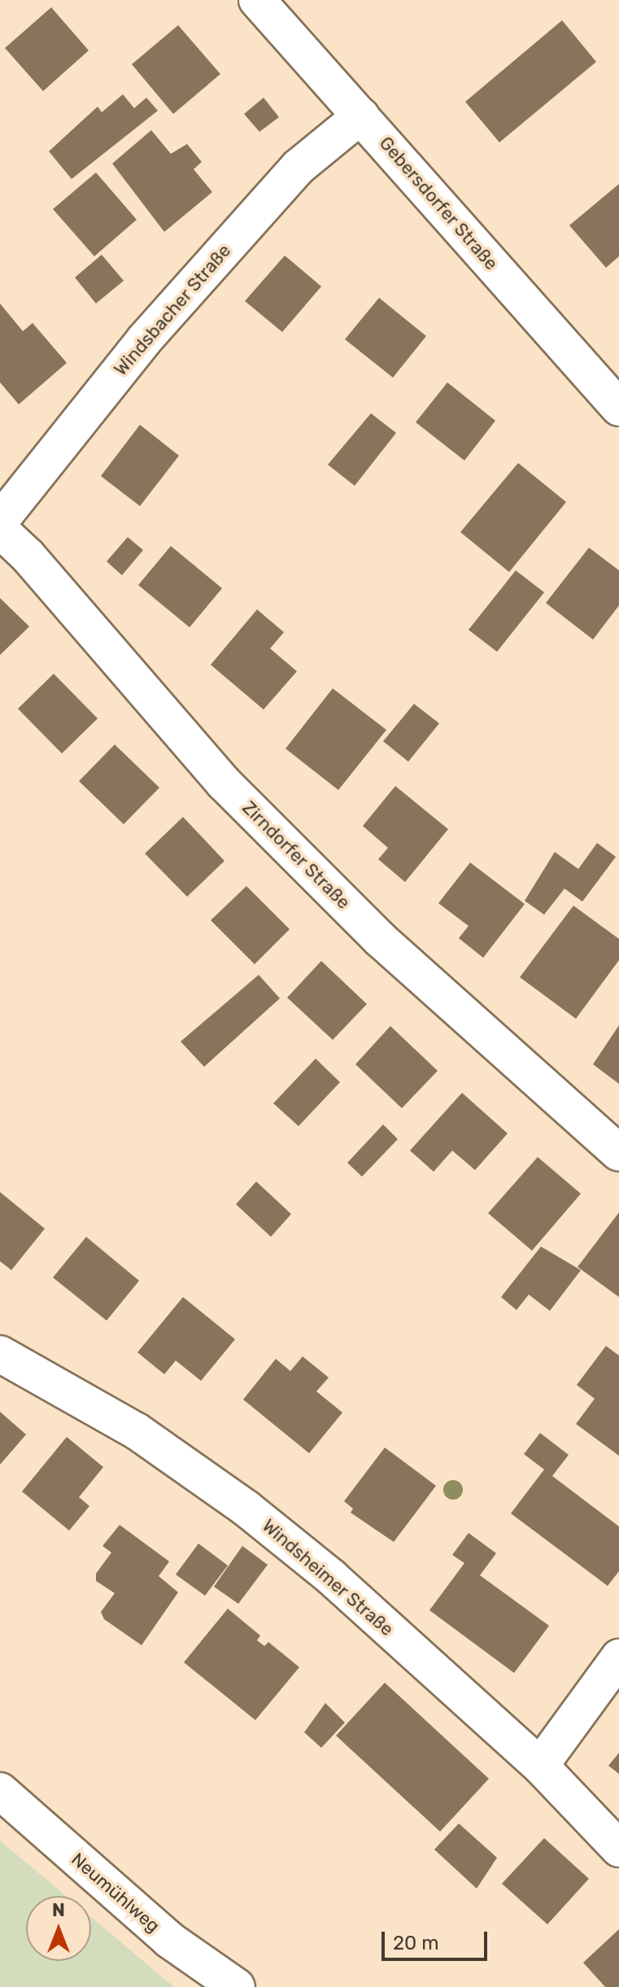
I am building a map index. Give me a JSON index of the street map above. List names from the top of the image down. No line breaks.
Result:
{"streets":{"street":["Gebersdorfer Straße","Windsbacher Straße","Zirndorfer Straße","Windsheimer Straße","Neumühlweg"]},"crossings":[["Gebersdorfer Straße","Windsbacher Straße"]],"scale_bar":"20 m","north":"top"}
